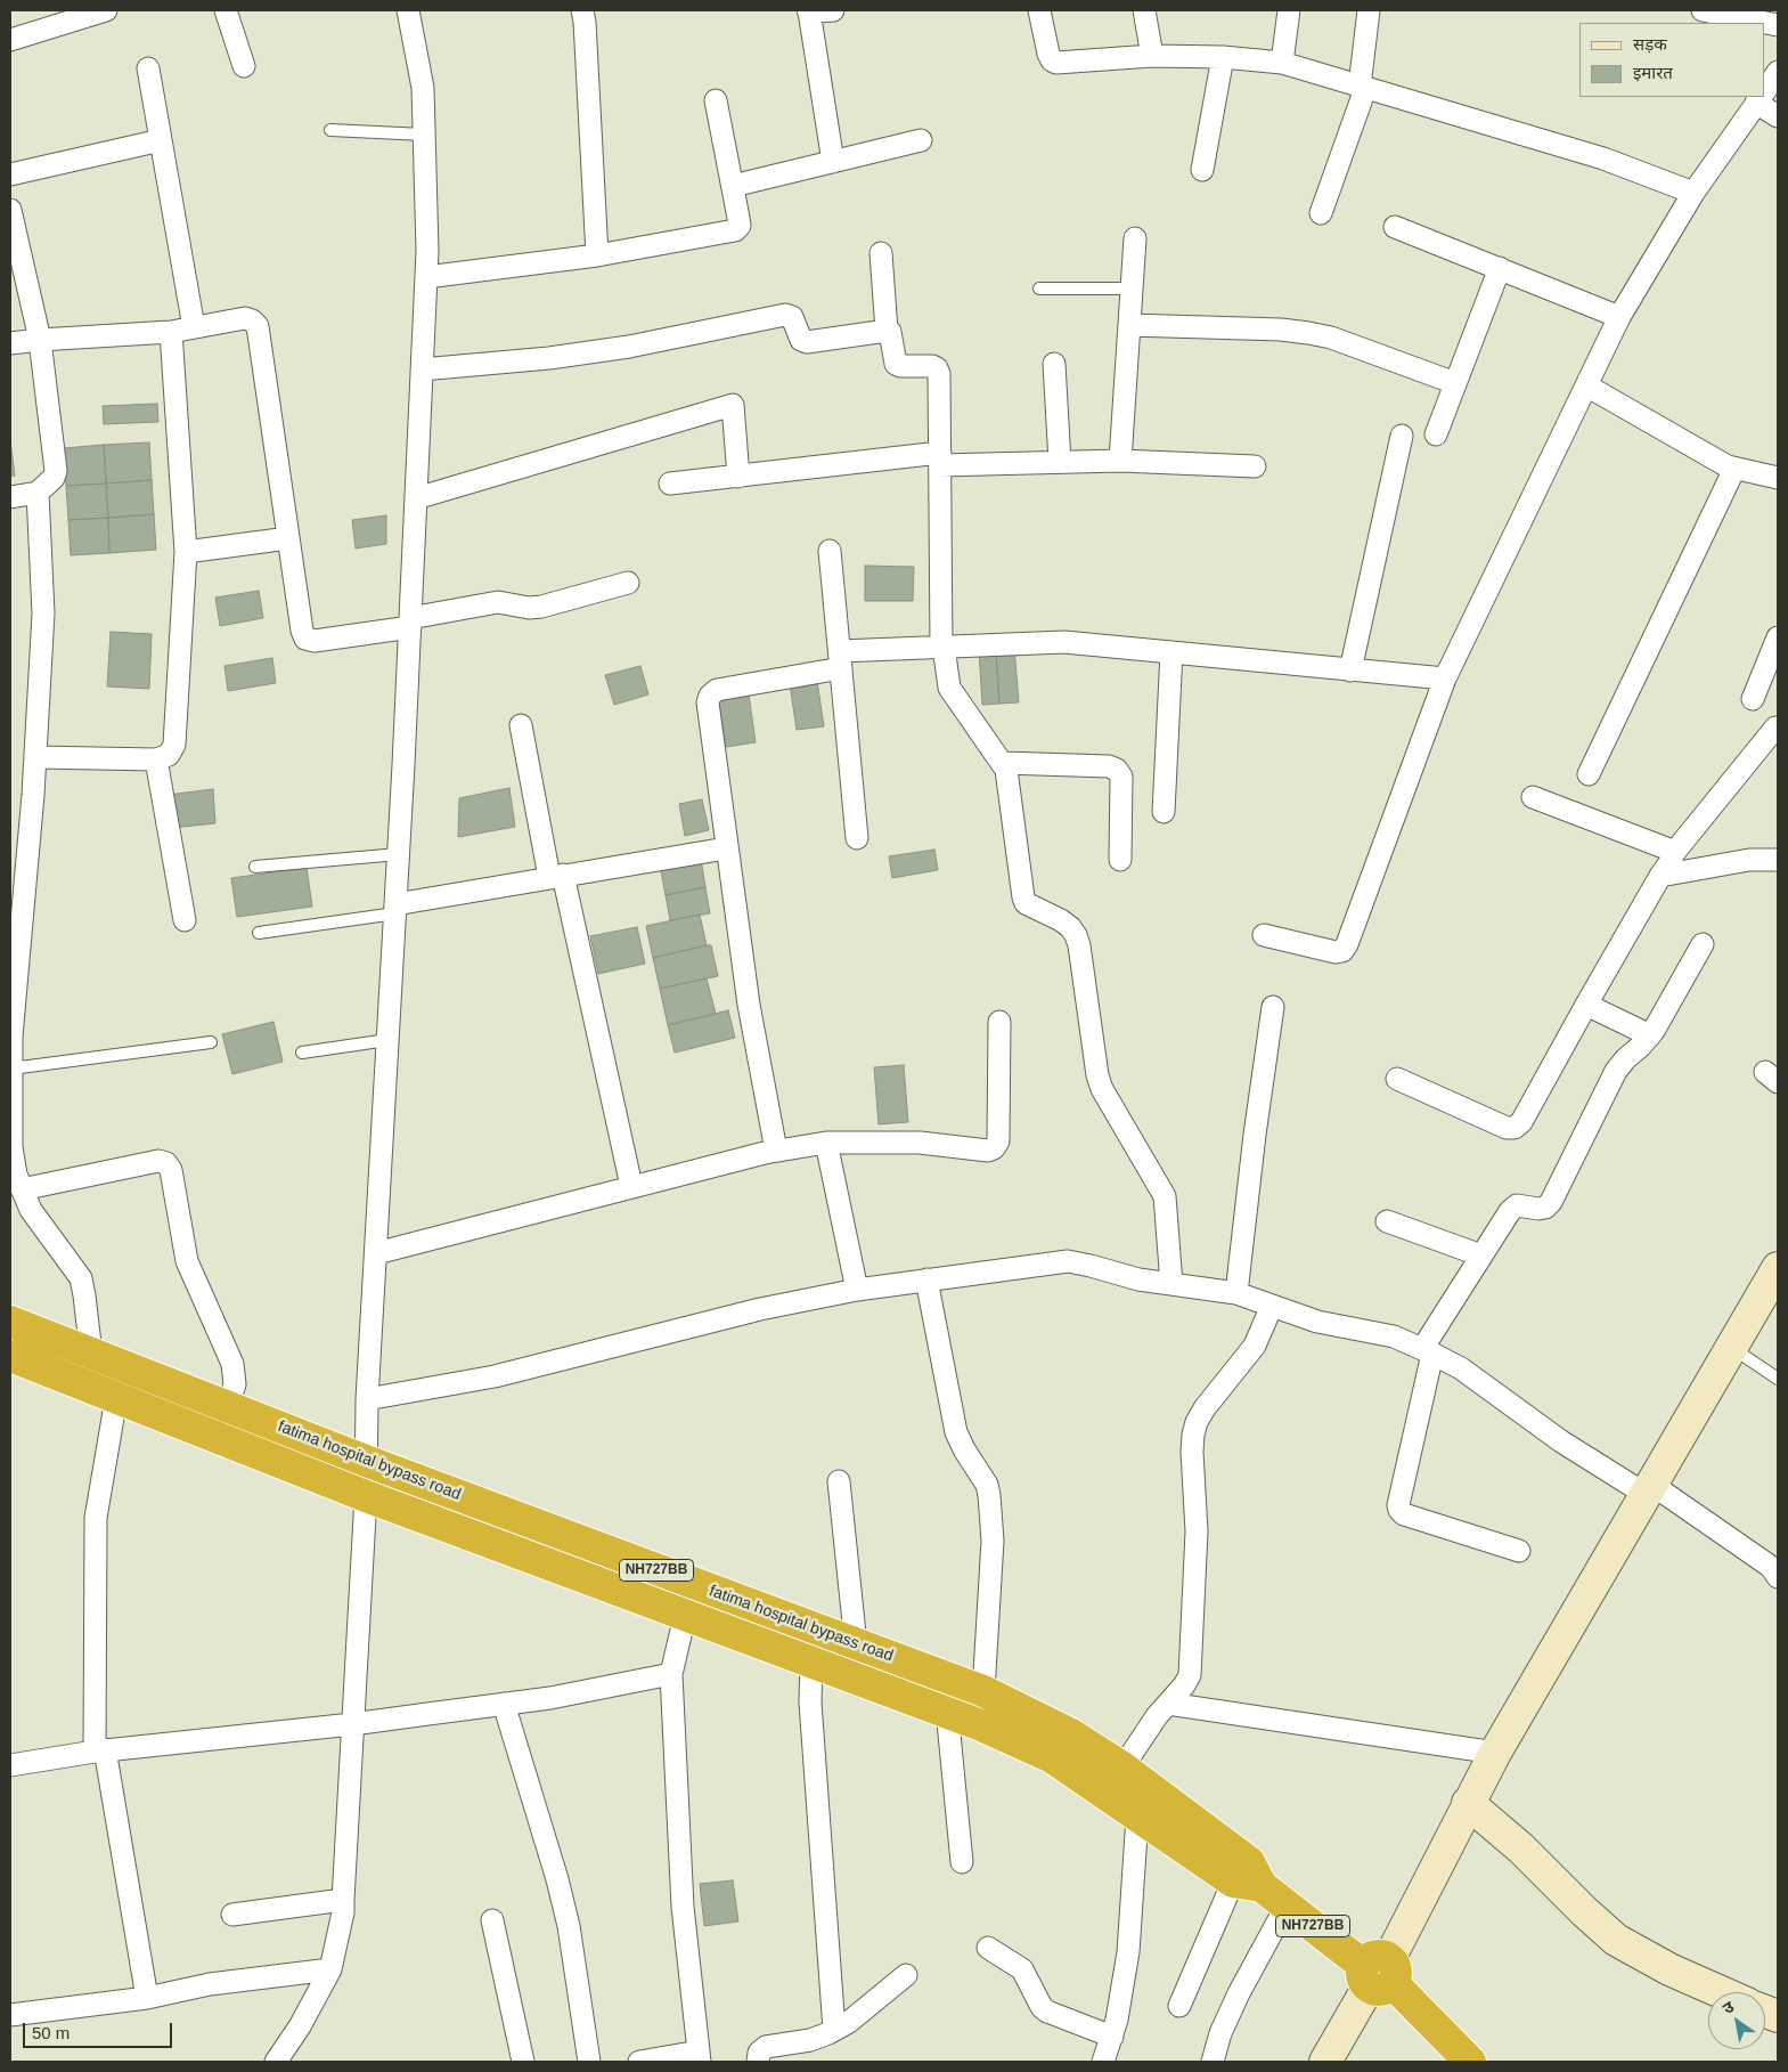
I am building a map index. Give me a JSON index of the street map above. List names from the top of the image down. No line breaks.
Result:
{"streets":{"highway":["fatima hospital bypass road","NH727BB"]},"legend":["सड़क","इमारत"],"scale_bar":"50 m","north":"top left"}
